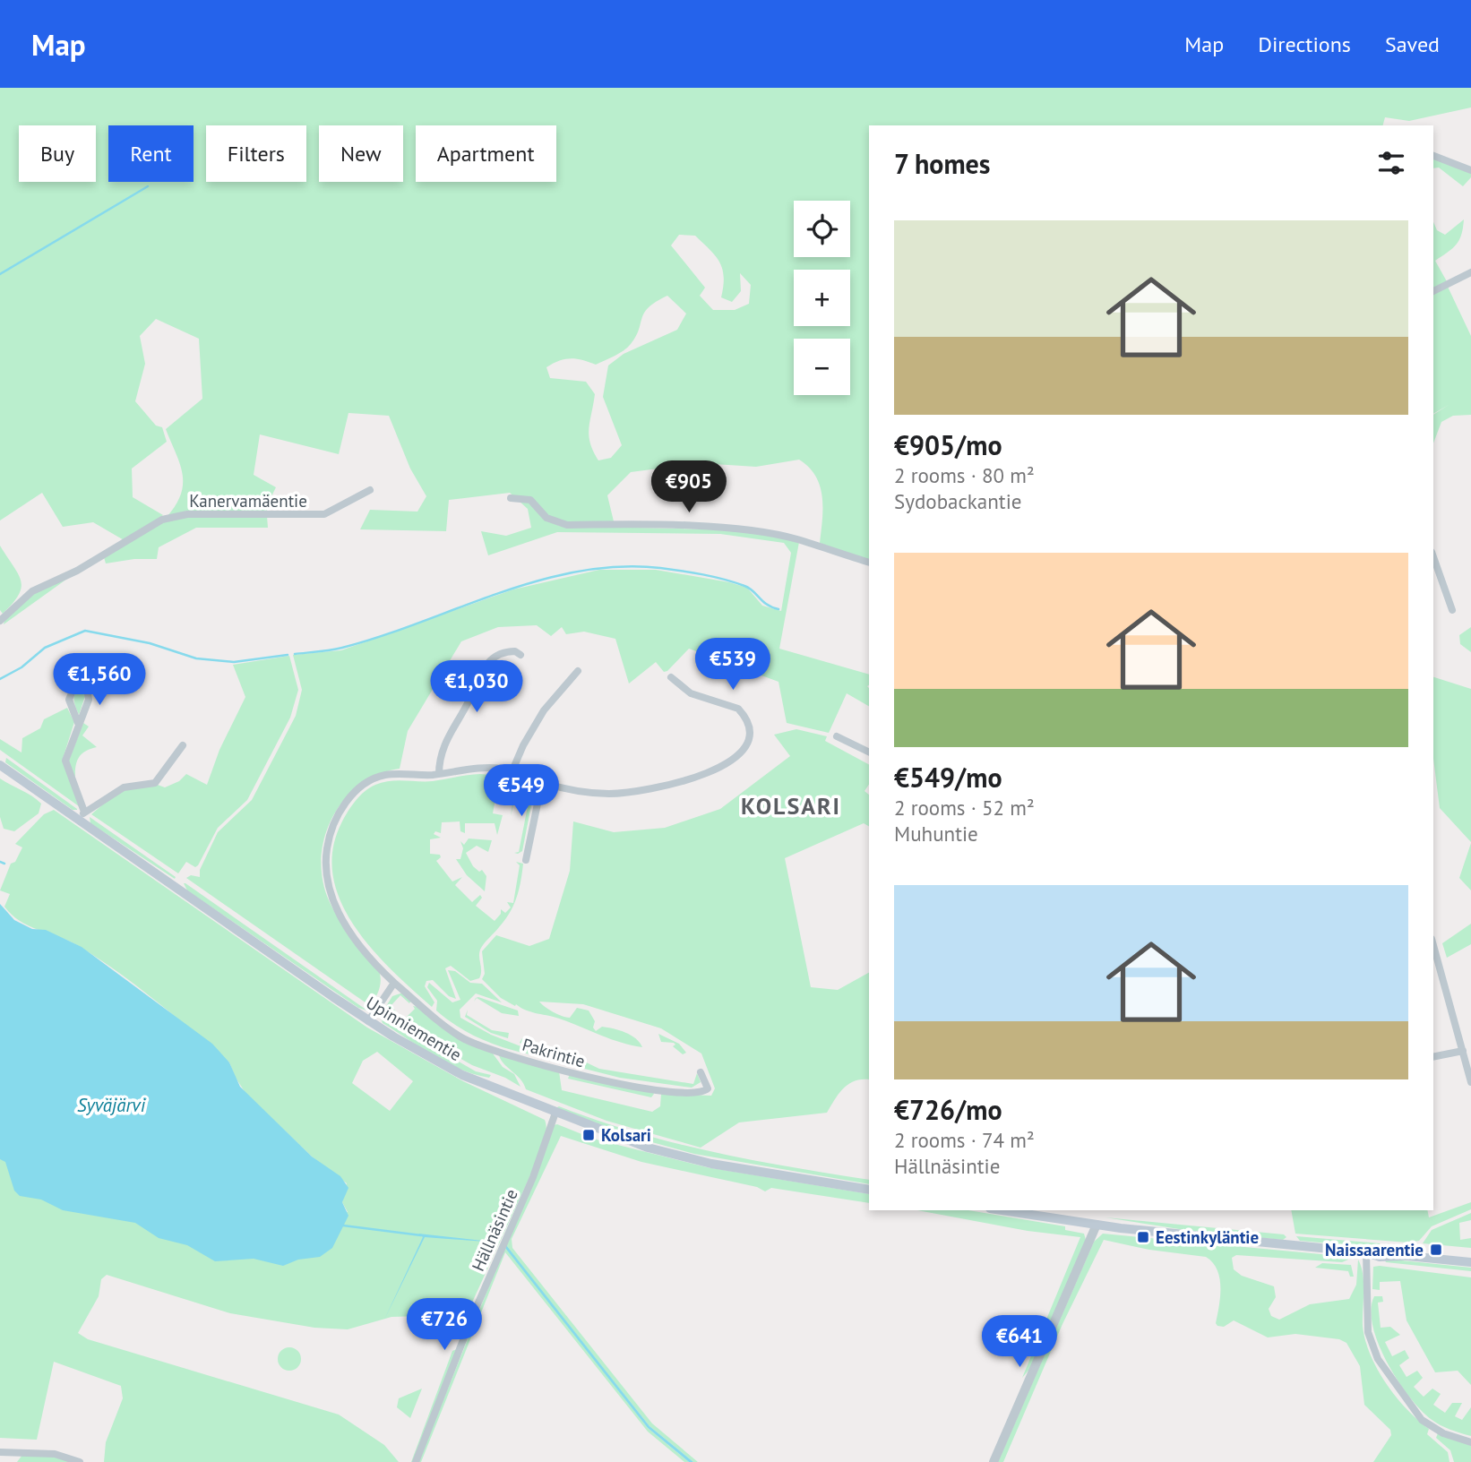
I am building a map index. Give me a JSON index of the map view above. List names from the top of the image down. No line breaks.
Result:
{"streets":{"main road":["Upinniementie"],"street":["Kanervamäentie","Pakrintie","Hällnäsintie"]},"crossings":[["Upinniementie","Hällnäsintie"]],"districts":["KOLSARI"],"water":["Syväjärvi"],"places":{"transit":["Kolsari","Eestinkyläntie","Naissaarentie"]},"page":{"header":"Map","nav":["Map","Directions","Saved"],"chip":["Buy","Rent","Filters","New","Apartment"],"heading":"7 homes","map_buttons":["+","−"],"list":[{"name":"€905/mo","note":"2 rooms · 80 m² · Sydobackantie"},{"name":"€549/mo","note":"2 rooms · 52 m² · Muhuntie"},{"name":"€726/mo","note":"2 rooms · 74 m² · Hällnäsintie"}],"price":["€905","€539","€1,560","€1,030","€549","€726","€641"]}}
